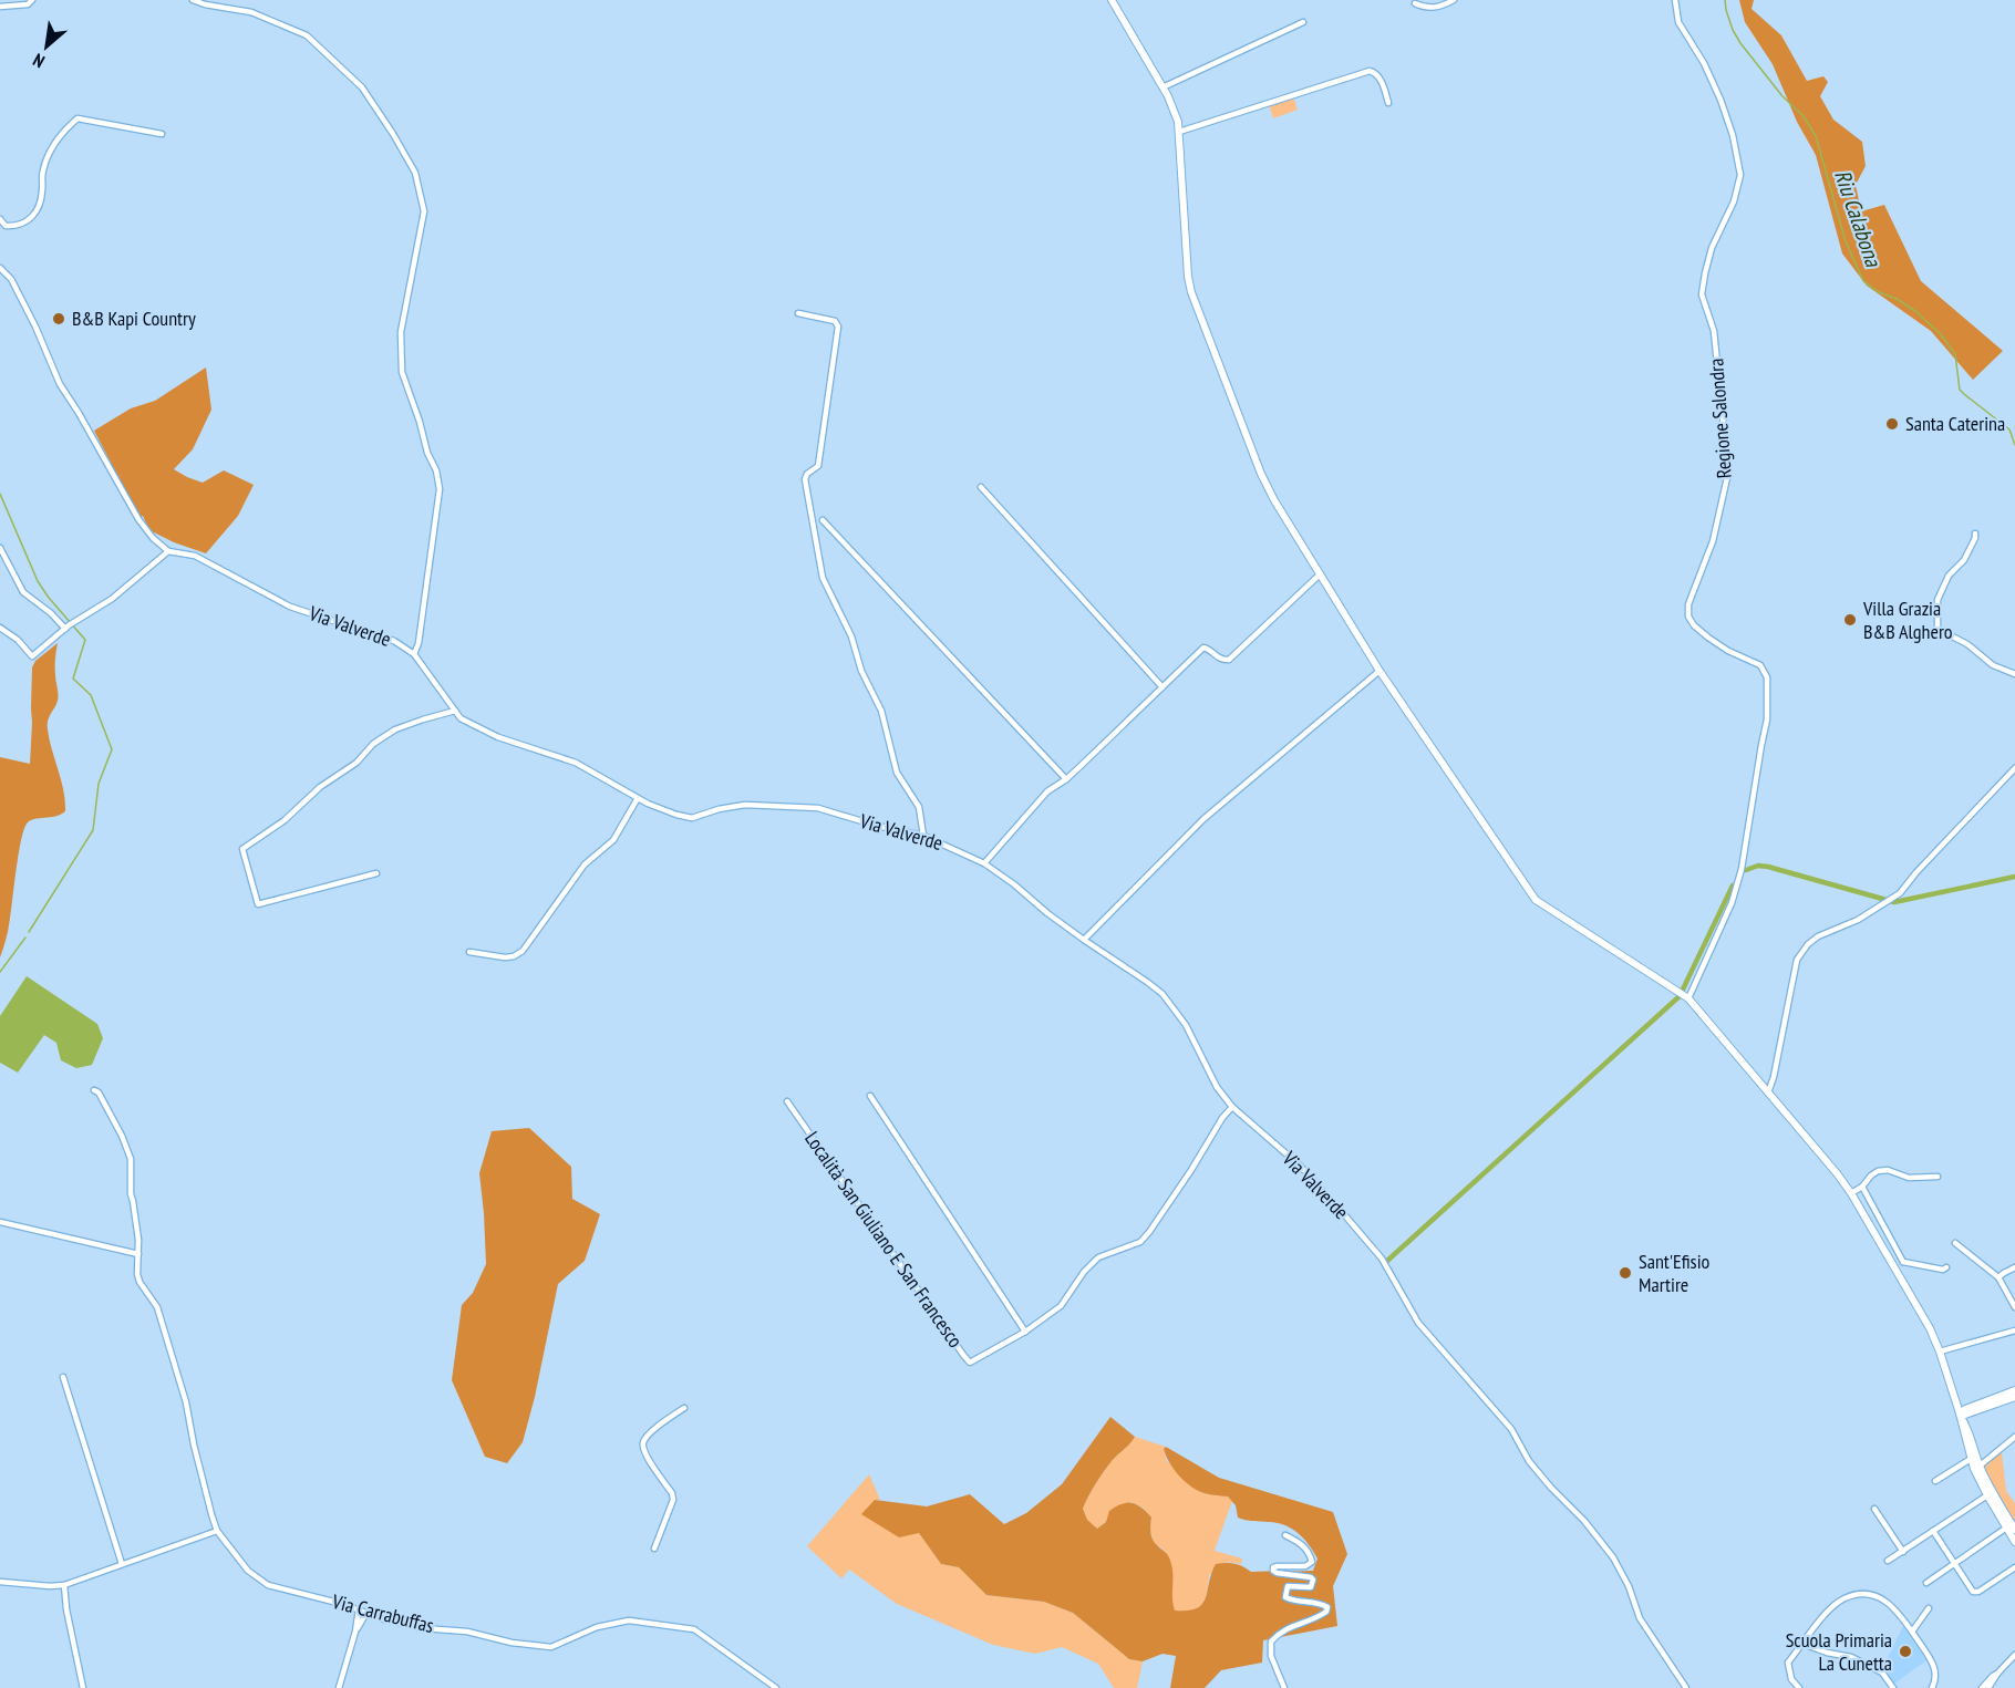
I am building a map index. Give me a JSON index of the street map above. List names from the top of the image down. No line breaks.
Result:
{"streets":{"street":["Regione Salondra","Via Valverde","Località San Giuliano E San Francesco","Via Carrabuffas"]},"crossings":[["Via Valverde","Località San Giuliano E San Francesco"]],"water":["Riu Calabona"],"places":["B&B Kapi Country","Santa Caterina","Villa Grazia B&B Alghero","Sant'Efisio Martire","Scuola Primaria La Cunetta"],"north":"bottom left"}
